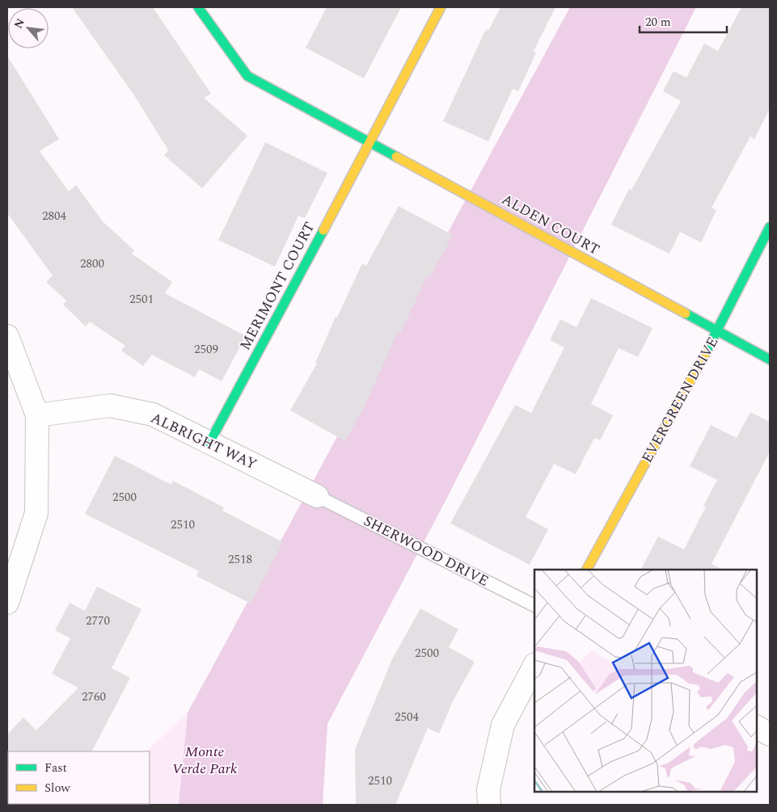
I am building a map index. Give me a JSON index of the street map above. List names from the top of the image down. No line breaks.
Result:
{"streets":{"street":["ALDEN COURT","MERIMONT COURT","EVERGREEN DRIVE","ALBRIGHT WAY"],"lane":["SHERWOOD DRIVE"]},"crossings":[["ALDEN COURT","MERIMONT COURT"],["ALDEN COURT","EVERGREEN DRIVE"],["MERIMONT COURT","ALBRIGHT WAY"],["ALBRIGHT WAY","SHERWOOD DRIVE"]],"parks":["Monte Verde Park"],"house_numbers":["2804","2800","2501","2509","2500","2510","2518","2770","2500","2760","2504","2510"],"legend":["Fast","Slow"],"scale_bar":"20 m","north":"top left"}
